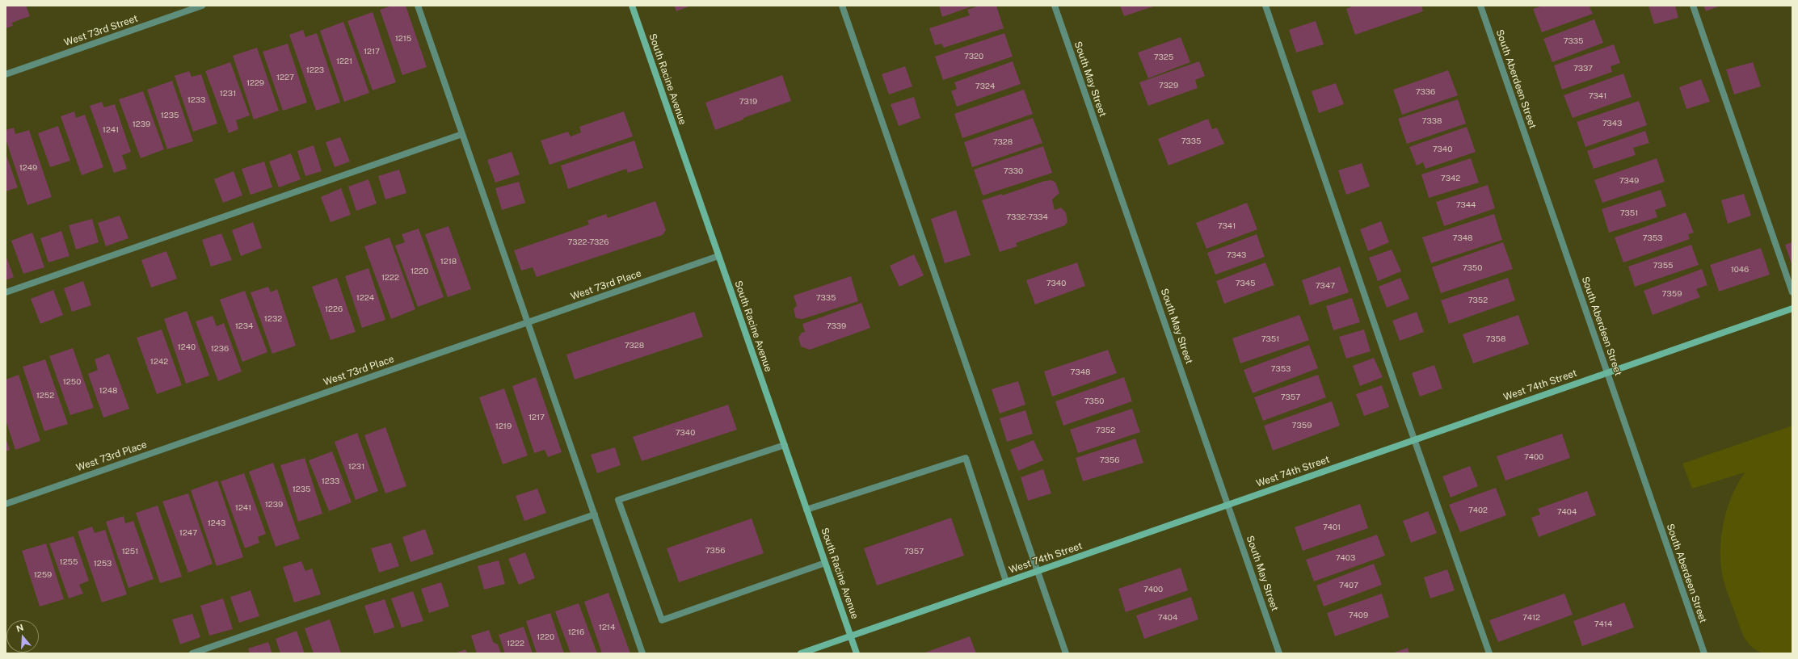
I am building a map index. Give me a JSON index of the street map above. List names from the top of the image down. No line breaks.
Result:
{"streets":{"street":["West 73rd Street","South Racine Avenue","South May Street","South Aberdeen Street","West 73rd Place","West 74th Street"]},"crossings":[["South Racine Avenue","West 73rd Place"],["South Racine Avenue","West 74th Street"],["South May Street","West 74th Street"],["South Aberdeen Street","West 74th Street"]],"house_numbers":["1215","7335","1217","7320","7325","1221","7337","1223","1227","1229","7329","7324","7336","1231","7341","1233","7319","1235","7338","7343","1239","1241","7335","7328","7340","1249","7330","7342","7349","7344","7351","7332-7334","7341","7348","7353","7322-7326","7343","1218","7355","7350","1046","1220","1222","7340","7345","7347","7359","1224","7335","7352","1226","1232","1234","7339","7351","7358","7328","1240","1236","1242","7353","7348","1250","1248","1252","7357","7350","1217","7359","1219","7352","7340","7400","7356","1231","1233","1235","1239","1241","7402","7404","1243","7401","1247","7356","1251","7357","7403","1255","1253","1259","7407","7400","7409","7404","7412","7414","1214","1216","1220","1222"],"north":"top"}
